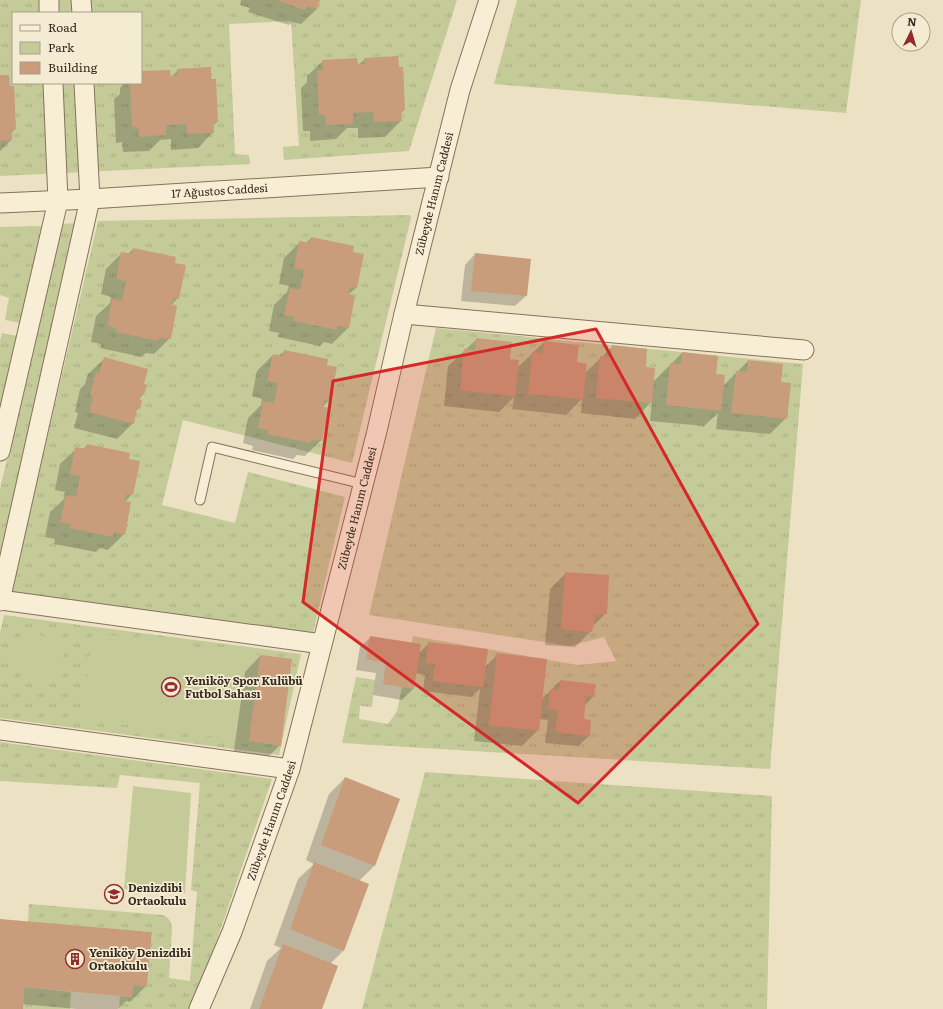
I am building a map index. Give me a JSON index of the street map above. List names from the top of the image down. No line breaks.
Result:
{"streets":{"street":["17 Ağustos Caddesi","Zübeyde Hanım Caddesi"]},"crossings":[["17 Ağustos Caddesi","Zübeyde Hanım Caddesi"]],"places":{"sports":["Yeniköy Spor Kulübü Futbol Sahası"],"school or university":["Denizdibi Ortaokulu"],"building":["Yeniköy Denizdibi Ortaokulu"]},"legend":["Road","Park","Building"],"north":"top"}
